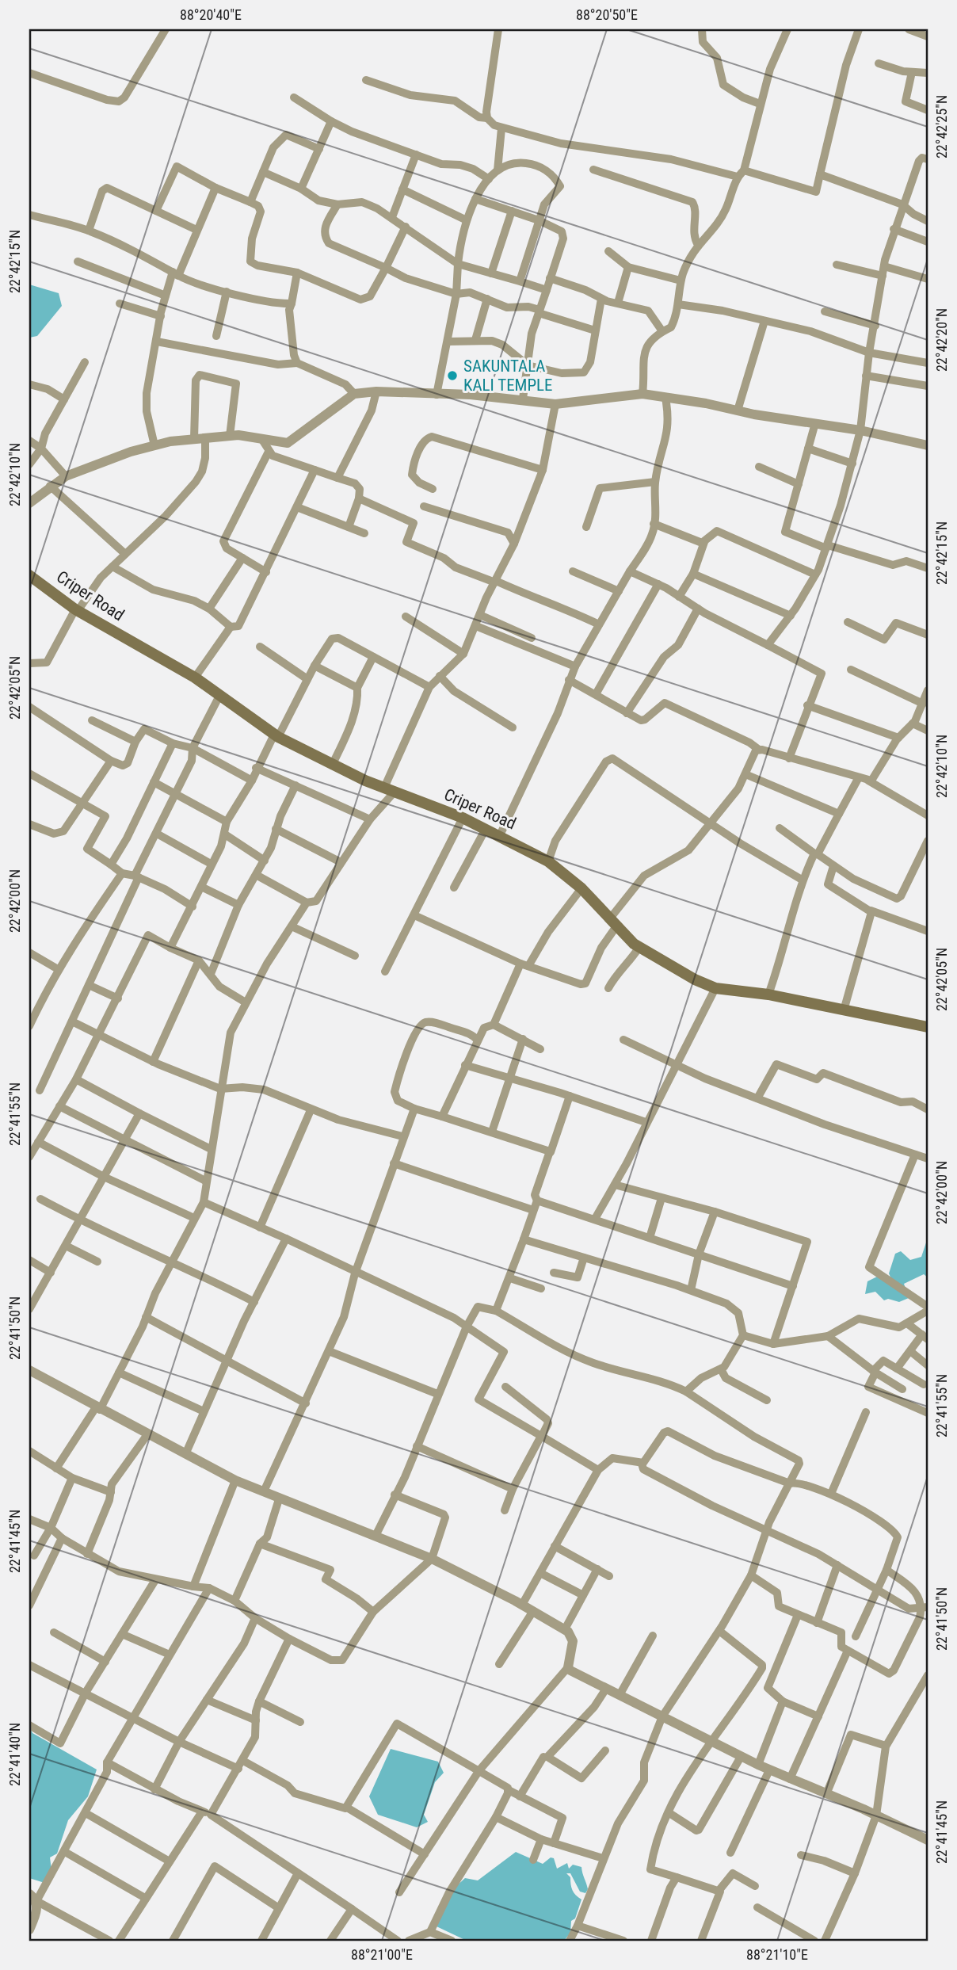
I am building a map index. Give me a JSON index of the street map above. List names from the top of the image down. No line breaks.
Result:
{"streets":{"main road":["Criper Road"]},"places":["SAKUNTALA KALI TEMPLE"],"coordinates":["88°20'40\"E","88°20'50\"E","22°42'25\"N","22°42'15\"N","22°42'20\"N","22°42'10\"N","22°42'05\"N","22°42'00\"N","22°41'55\"N","22°41'50\"N","22°41'45\"N","22°41'40\"N","88°21'00\"E","88°21'10\"E"]}
